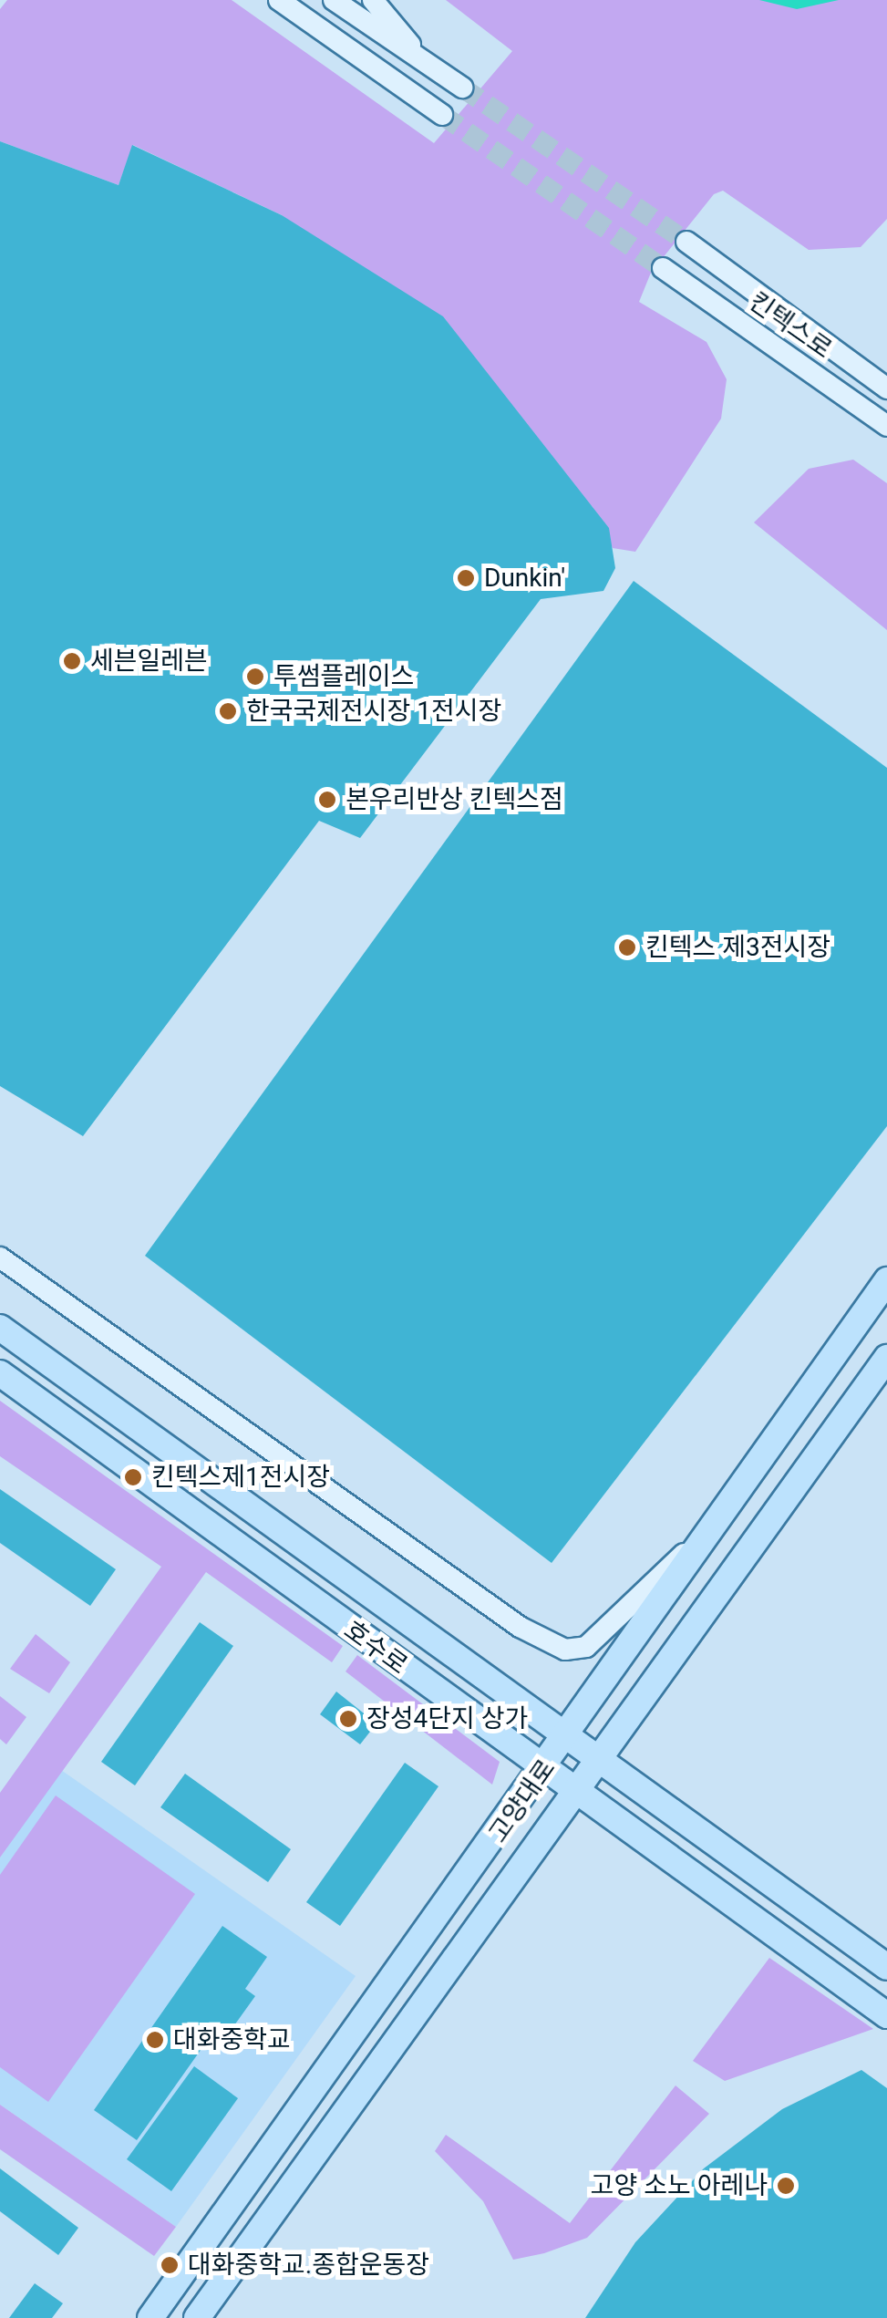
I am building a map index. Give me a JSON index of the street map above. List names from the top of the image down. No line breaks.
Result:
{"streets":{"main road":["킨텍스로","호수로","고양대로"]},"crossings":[["호수로","고양대로"]],"places":["Dunkin'","세븐일레븐","투썸플레이스","한국국제전시장 1전시장","본우리반상 킨텍스점","킨텍스 제3전시장","킨텍스제1전시장","장성4단지 상가","대화중학교","고양 소노 아레나","대화중학교.종합운동장"]}
